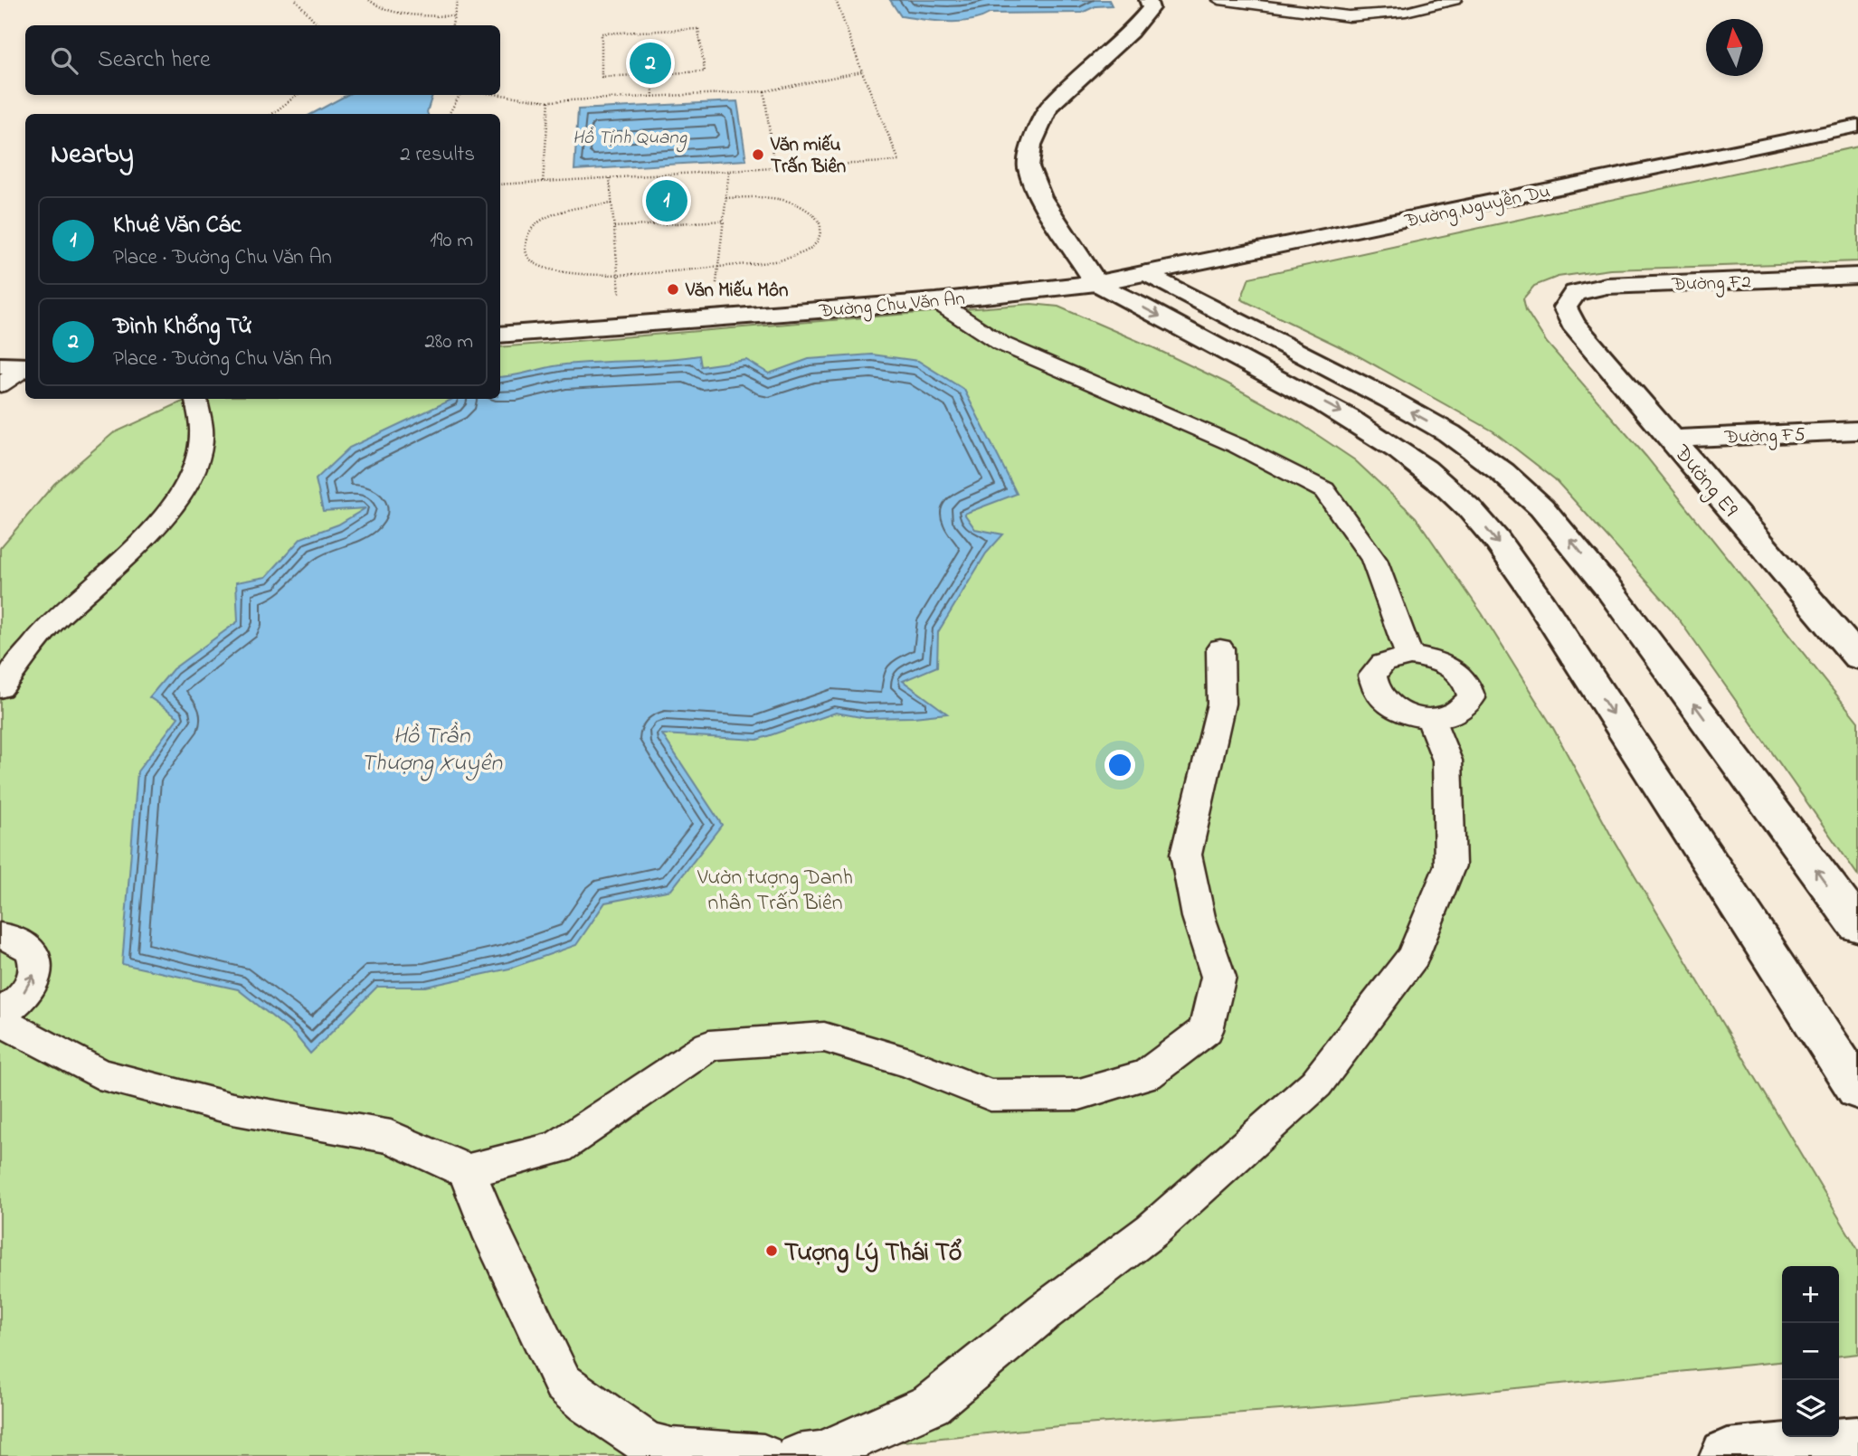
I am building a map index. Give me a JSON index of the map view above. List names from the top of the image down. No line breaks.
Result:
{"streets":{"street":["Đường Nguyễn Du","Đường F2","Đường Chu Văn An","Đường F5","Đường E9"]},"crossings":[["Đường Nguyễn Du","Đường Chu Văn An"],["Đường F2","Đường E9"],["Đường F5","Đường E9"]],"water":["Hồ Tịnh Quang","Hồ Trần Thượng Xuyên"],"parks":["Vườn tượng Danh nhân Trấn Biên"],"places":["Văn miếu Trấn Biên","Văn Miếu Môn","Tượng Lý Thái Tổ"],"north":"top","page":{"search":"Search here","pins":["2","1"],"heading":["Nearby","2 results"],"list":[{"mark":"1","name":"Khuê Văn Các","note":"Place · Đường Chu Văn An","value":"190 m"},{"mark":"2","name":"Đình Khổng Tử","note":"Place · Đường Chu Văn An","value":"280 m"}],"map_buttons":["+","−"]}}
